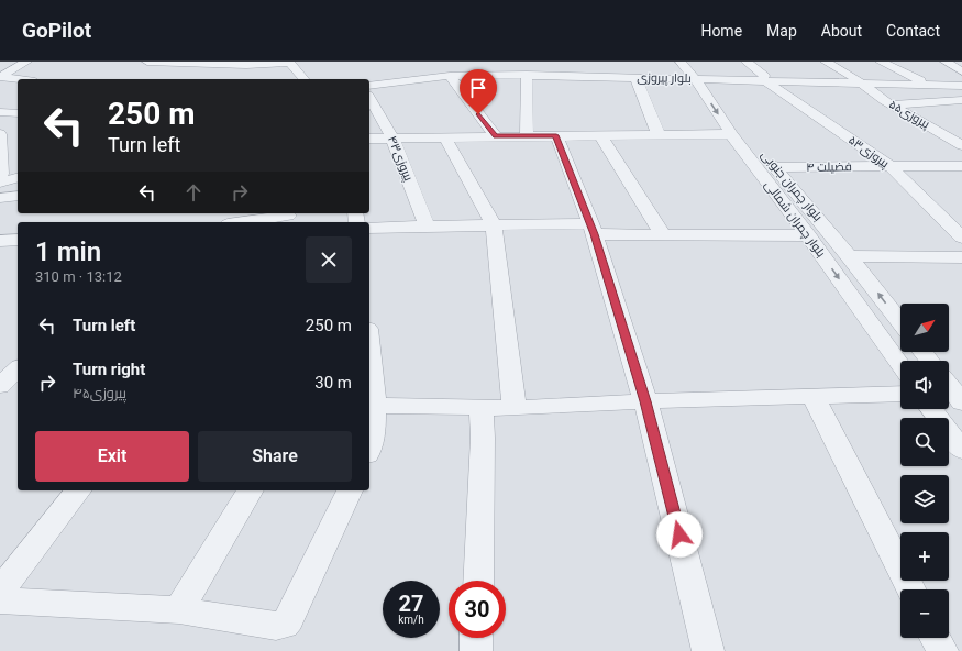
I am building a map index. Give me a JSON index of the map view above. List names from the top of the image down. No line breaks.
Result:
{"streets":{"street":["بلوار پیروزی","پیروزی۵۵","پیروزی۵۳","پیروزی۴۳","فضیلت ۴","بلوار چمران جنوبی","بلوار چمران شمالی"]},"crossings":[["بلوار پیروزی","پیروزی۵۵"],["بلوار پیروزی","پیروزی۵۳"],["بلوار پیروزی","بلوار چمران جنوبی"],["بلوار پیروزی","بلوار چمران شمالی"],["پیروزی۵۳","فضیلت ۴"],["فضیلت ۴","بلوار چمران جنوبی"],["بلوار چمران جنوبی","بلوار چمران شمالی"]],"north":"top right","page":{"header":"GoPilot","nav":["Home","Map","About","Contact"],"turn":["250 m","Turn left"],"heading":["1 min","310 m · 13:12"],"list":[{"name":"Turn left","value":"250 m"},{"name":"Turn right","note":"پیروزی۴۵","value":"30 m"}],"map_buttons":["+","−"],"buttons":["Exit","Share"],"speed":"27 km/h","limit":"30"}}
